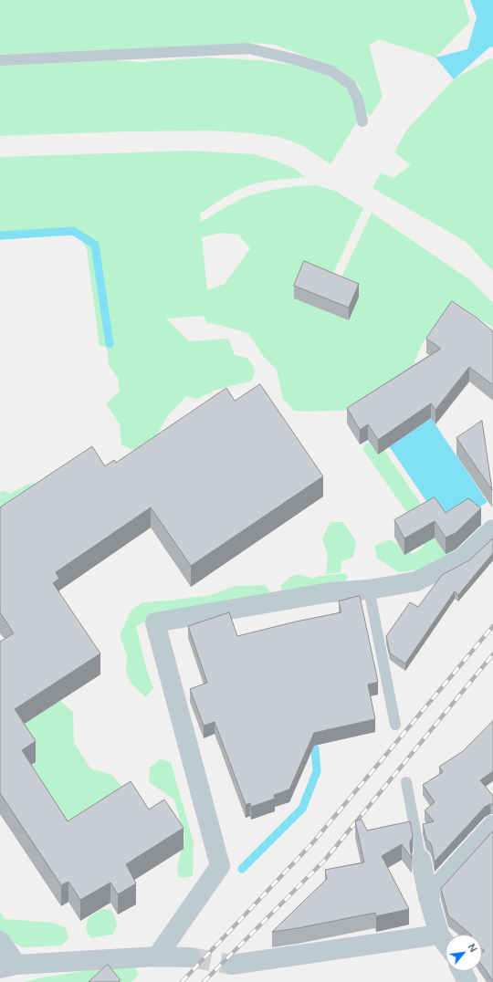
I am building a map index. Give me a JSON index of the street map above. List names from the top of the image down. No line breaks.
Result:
{"north":"top right"}
